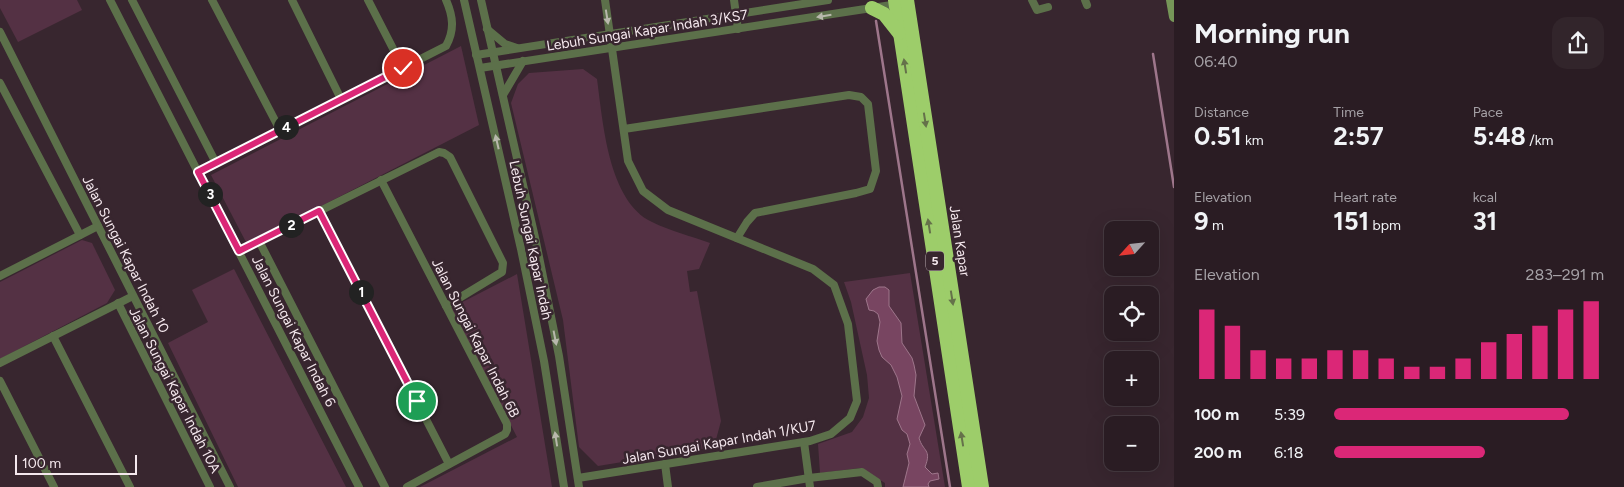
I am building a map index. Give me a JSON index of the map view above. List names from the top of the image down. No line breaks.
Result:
{"streets":{"highway":["Jalan Kapar","5"],"street":["Lebuh Sungai Kapar Indah 3/KS7","Lebuh Sungai Kapar Indah","Jalan Sungai Kapar Indah 10","Jalan Sungai Kapar Indah 6","Jalan Sungai Kapar Indah 6B","Jalan Sungai Kapar Indah 10A","Jalan Sungai Kapar Indah 1/KU7"]},"crossings":[["Lebuh Sungai Kapar Indah 3/KS7","Lebuh Sungai Kapar Indah"],["Lebuh Sungai Kapar Indah 3/KS7","Jalan Kapar"],["Lebuh Sungai Kapar Indah 3/KS7","Jalan Sungai Kapar Indah 1/KU7"],["Lebuh Sungai Kapar Indah","Jalan Sungai Kapar Indah 1/KU7"],["Jalan Sungai Kapar Indah 6","Jalan Sungai Kapar Indah 6B"]],"scale_bar":"100 m","north":"bottom left","page":{"heading":["Morning run","06:40"],"stats":[["Distance","0.51 km"],["Time","2:57"],["Pace","5:48 /km"],["Elevation","9 m"],["Heart rate","151 bpm"],["kcal","31"]],"pins":["4","3","2","1"],"map_buttons":["+","−"],"chart":["Elevation","283–291 m"],"list":[{"name":"100 m","note":"5:39"},{"name":"200 m","note":"6:18"}],"scale":"100 m"}}
